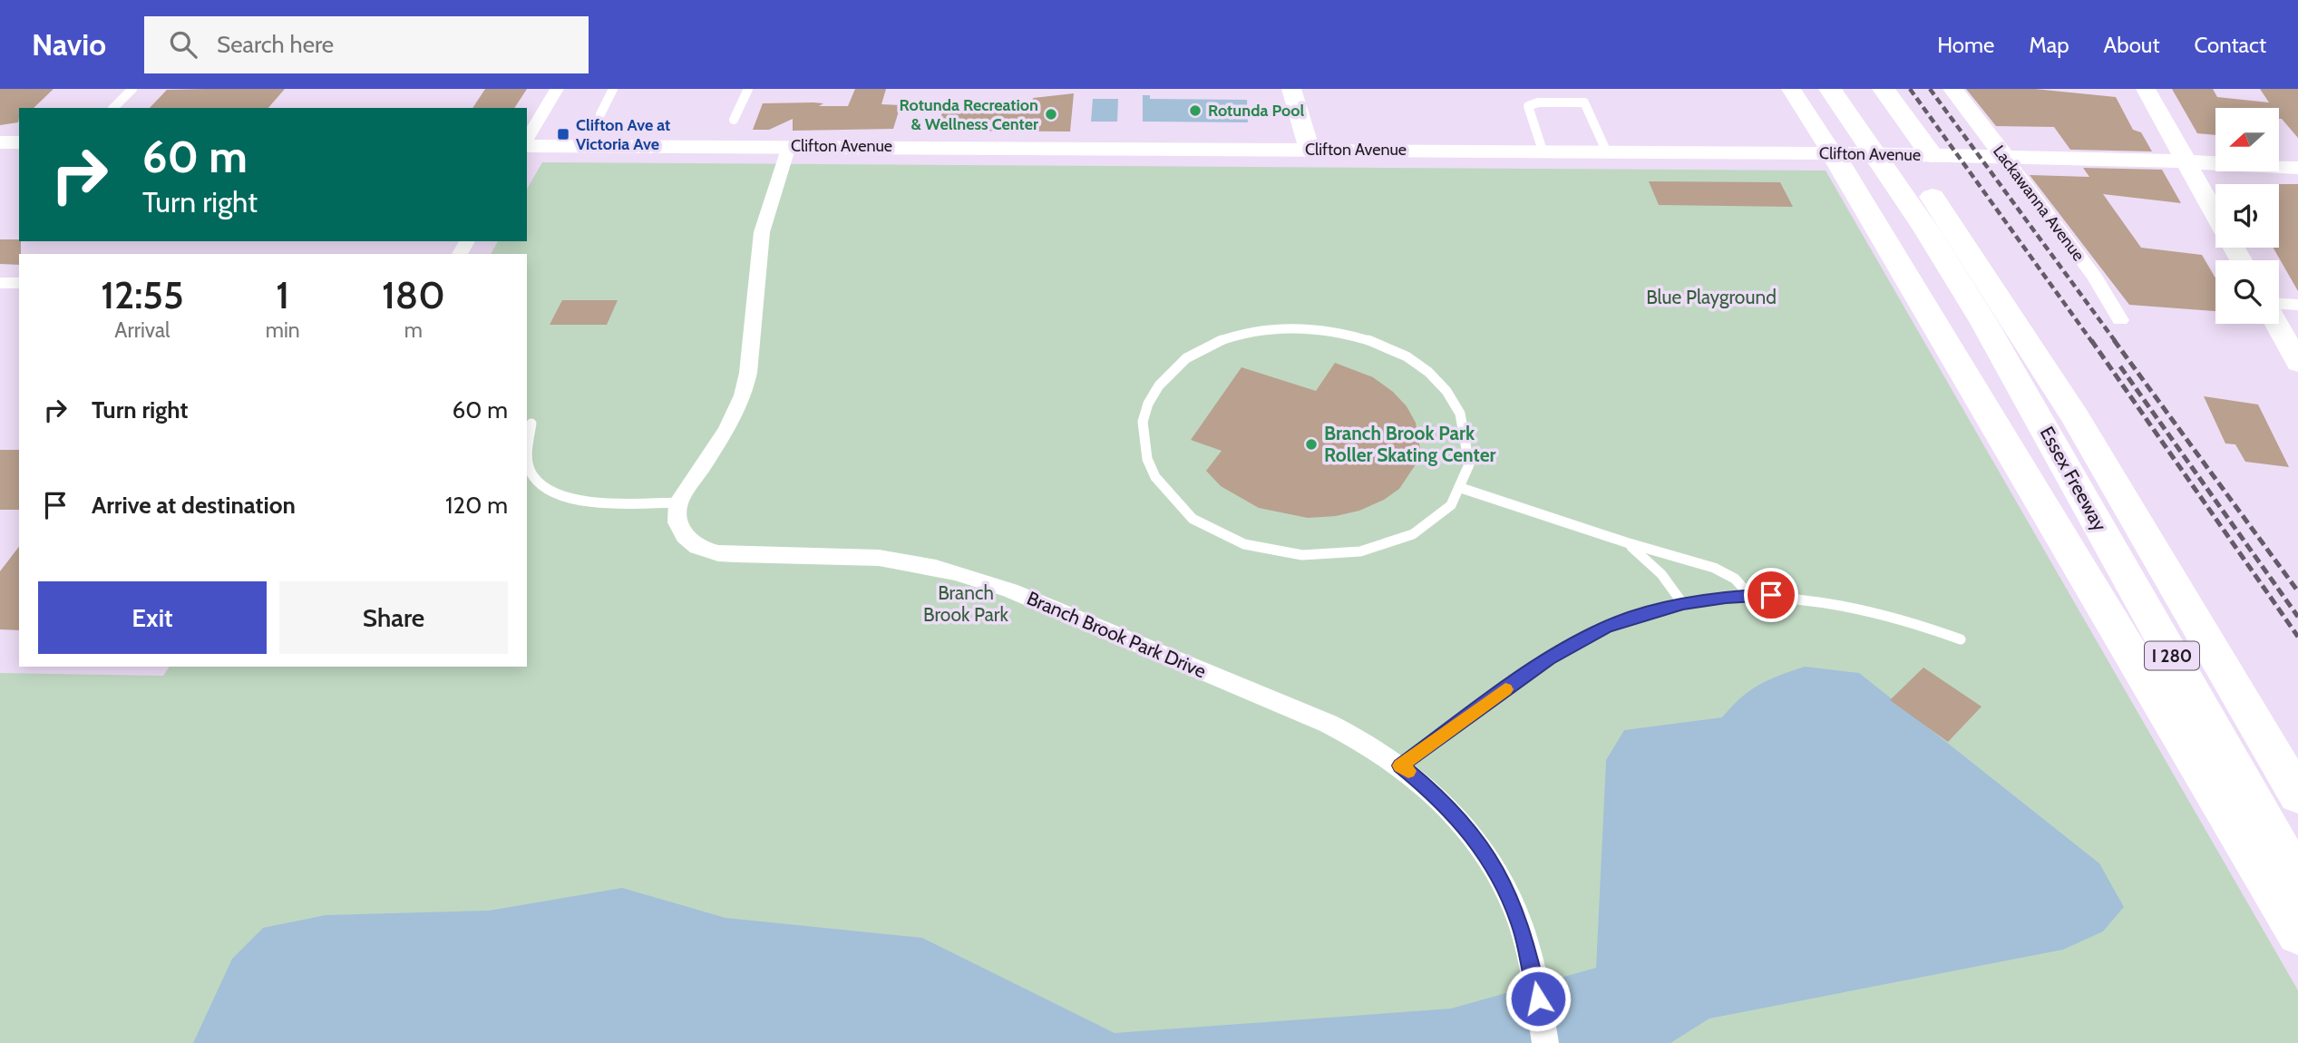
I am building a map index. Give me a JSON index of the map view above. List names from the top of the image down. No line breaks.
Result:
{"streets":{"highway":["Essex Freeway","I 280"],"main road":["Clifton Avenue","Lackawanna Avenue"],"street":["Branch Brook Park Drive"]},"crossings":[["Clifton Avenue","Lackawanna Avenue"]],"parks":["Blue Playground","Branch Brook Park"],"places":{"other":["Rotunda Pool","Rotunda Recreation & Wellness Center","Branch Brook Park Roller Skating Center"],"transit":["Clifton Ave at Victoria Ave"]},"north":"left","page":{"header":"Navio","search":"Search here","nav":["Home","Map","About","Contact"],"turn":["60 m","Turn right"],"eta":["12:55","Arrival","1","min","180","m"],"list":[{"name":"Turn right","value":"60 m"},{"name":"Arrive at destination","value":"120 m"}],"buttons":["Exit","Share"]}}
